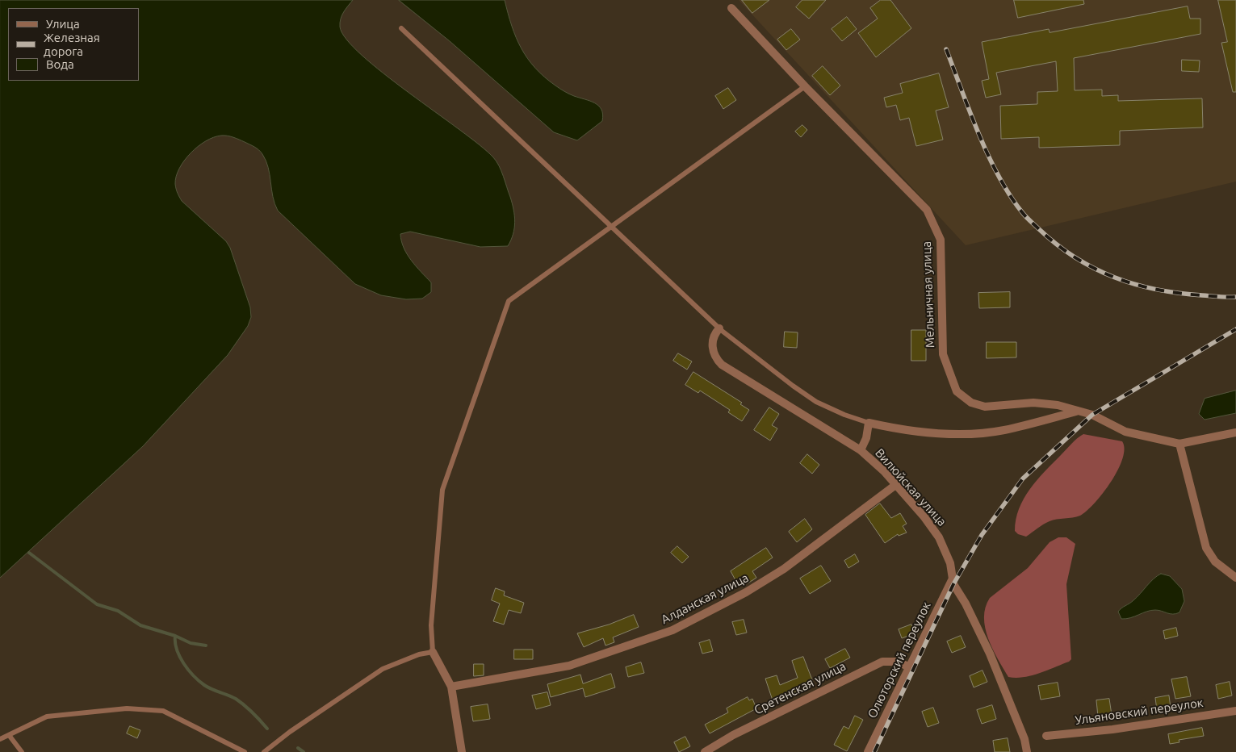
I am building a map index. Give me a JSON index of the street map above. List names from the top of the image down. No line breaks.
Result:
{"streets":{"street":["Мельничная улица","Вилюйская улица","Алданская улица","Олюторский переулок","Сретенская улица","Ульяновский переулок"]},"crossings":[["Вилюйская улица","Алданская улица"],["Вилюйская улица","Олюторский переулок"],["Олюторский переулок","Сретенская улица"]],"legend":["Улица","Железная дорога","Вода"]}
